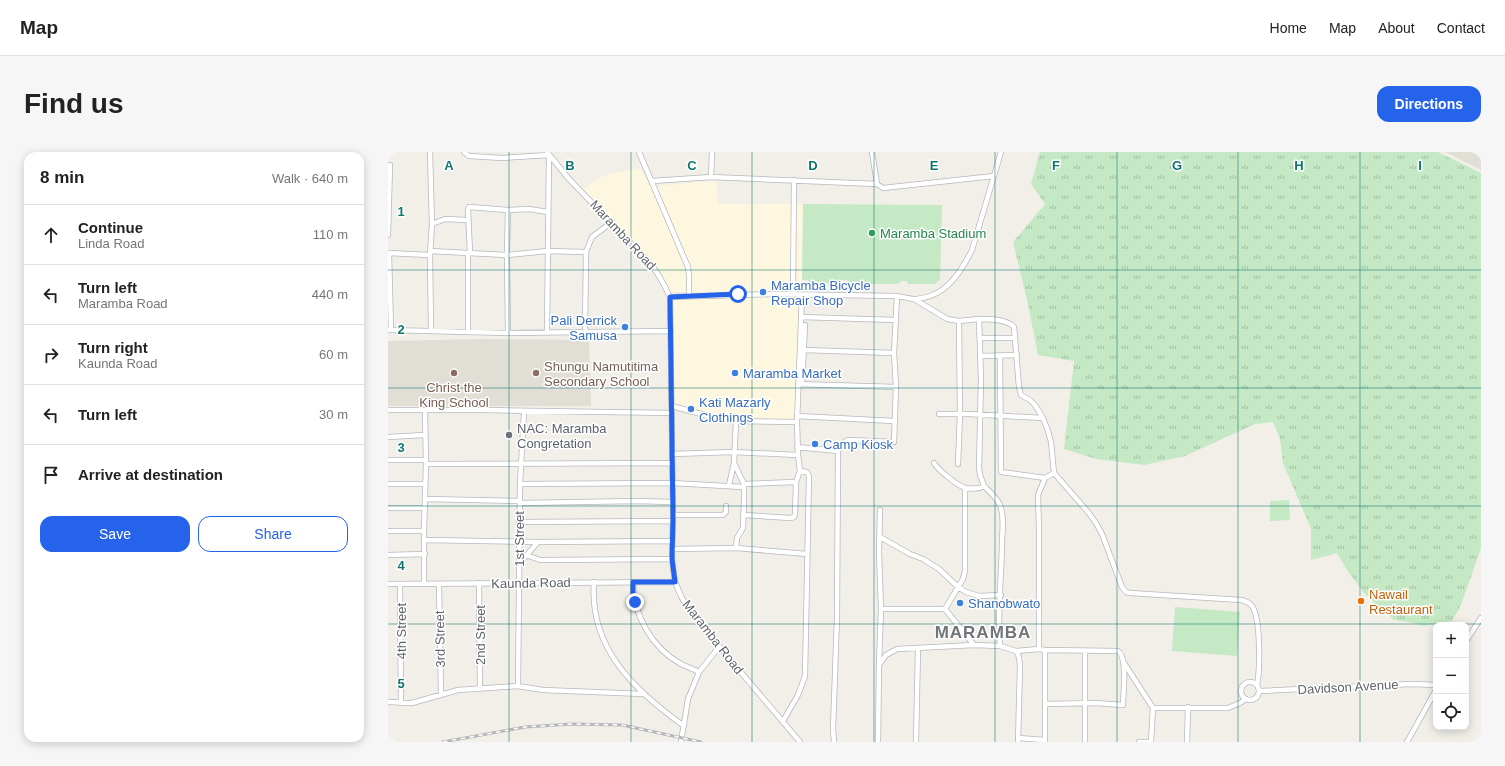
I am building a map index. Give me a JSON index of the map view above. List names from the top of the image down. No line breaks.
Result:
{"streets":{"street":["Maramba Road","1st Street","Kaunda Road","4th Street","2nd Street","3rd Street","Davidson Avenue"]},"crossings":[["Maramba Road","Kaunda Road"],["1st Street","Kaunda Road"],["Kaunda Road","4th Street"],["Kaunda Road","2nd Street"],["Kaunda Road","3rd Street"]],"districts":["MARAMBA"],"places":["Maramba Stadium","Maramba Bicycle Repair Shop","Pali Derrick Samusa","Christ the King School","Shungu Namutitima Secondary School","Maramba Market","Kati Mazarly Clothings","NAC: Maramba Congretation","Camp Kiosk","Nawail Restaurant","Shanobwato"],"page":{"header":"Map","nav":["Home","Map","About","Contact"],"buttons":["Directions",["Save","Share"]],"title":"Find us","heading":["8 min","Walk · 640 m"],"list":[["Continue","Linda Road","110 m"],["Turn left","Maramba Road","440 m"],["Turn right","Kaunda Road","60 m"],["Turn left","30 m"],"Arrive at destination"],"map_buttons":["+","−"]},"grid":{"columns":["A","B","C","D","E","F","G","H","I"],"rows":["1","2","3","4","5"]}}
